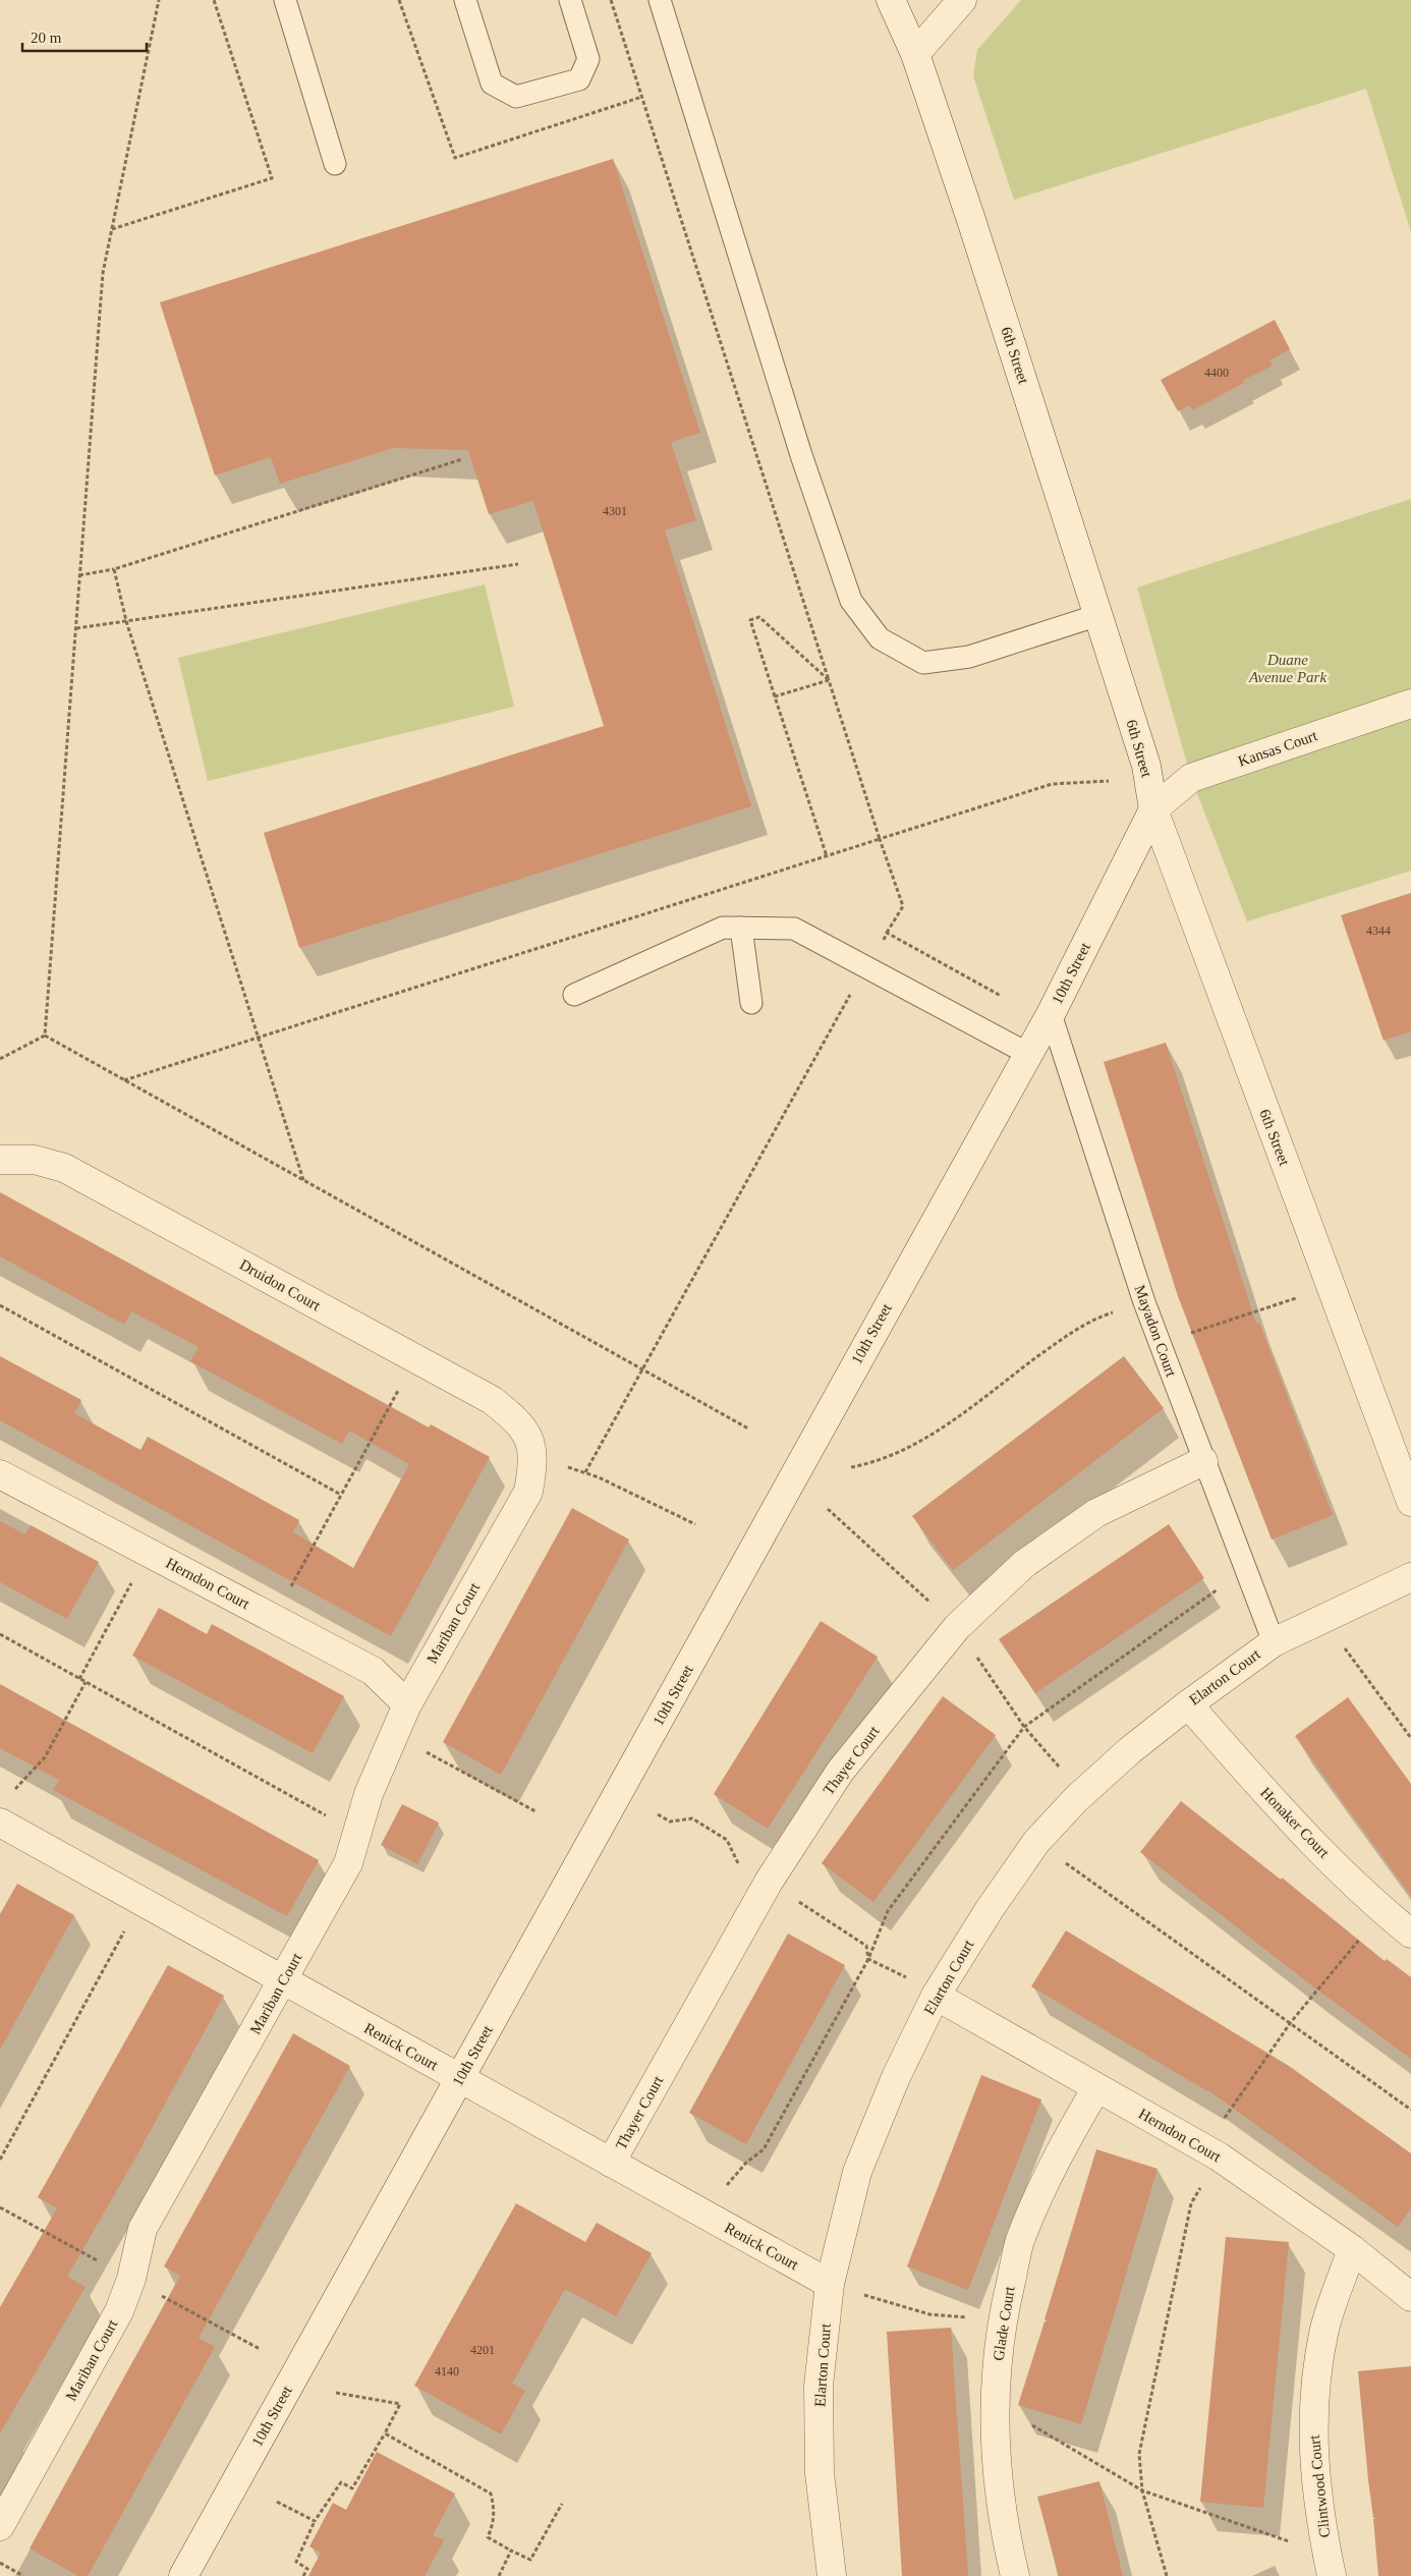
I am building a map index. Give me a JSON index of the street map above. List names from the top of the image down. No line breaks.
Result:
{"streets":{"street":["6th Street","Kansas Court","10th Street","Druidon Court","Herndon Court","Mariban Court","Elarton Court","Thayer Court","Honaker Court","Renick Court","Glade Court","Clintwood Court"],"lane":["Mayadon Court"]},"crossings":[["6th Street","Kansas Court"],["6th Street","10th Street"],["Kansas Court","10th Street"],["10th Street","Mayadon Court"],["10th Street","Renick Court"],["Druidon Court","Mariban Court"],["Mayadon Court","Elarton Court"],["Mayadon Court","Thayer Court"],["Herndon Court","Mariban Court"],["Herndon Court","Elarton Court"],["Herndon Court","Glade Court"],["Herndon Court","Clintwood Court"],["Mariban Court","Renick Court"],["Elarton Court","Honaker Court"],["Elarton Court","Renick Court"],["Thayer Court","Renick Court"]],"parks":["Duane Avenue Park"],"house_numbers":["4400","4301","4344","4201","4140"],"scale_bar":"20 m"}
